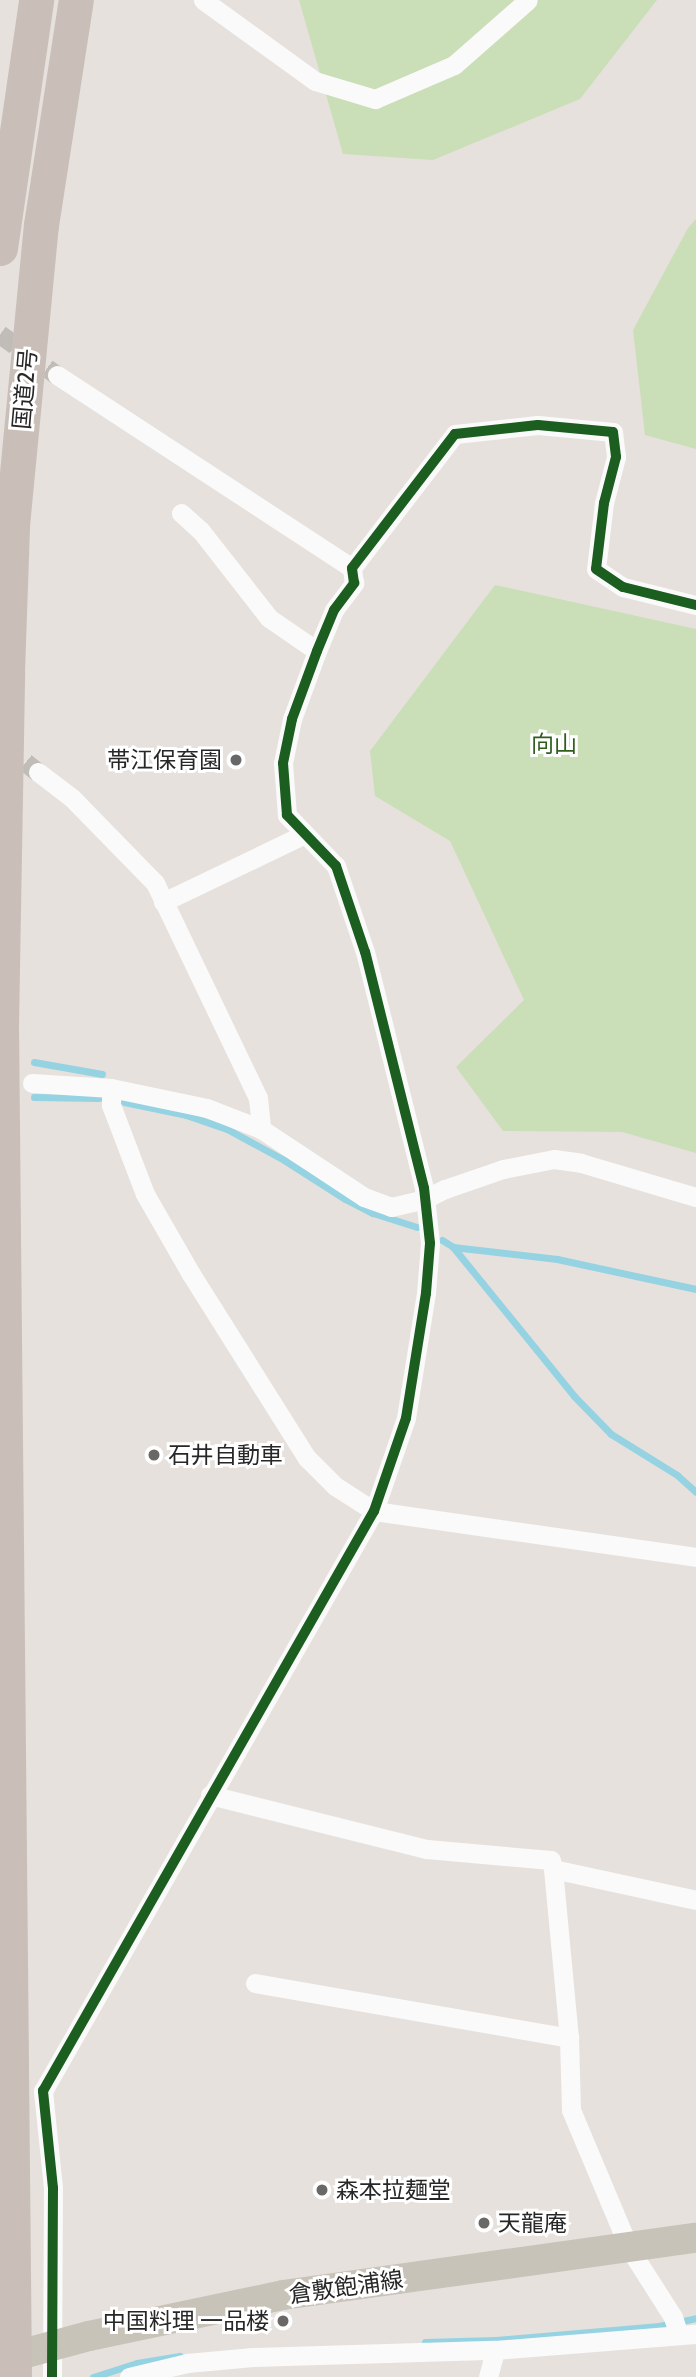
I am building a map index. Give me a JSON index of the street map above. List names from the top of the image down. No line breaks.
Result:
{"streets":{"highway":["国道2号"],"main road":["倉敷飽浦線"]},"crossings":[["国道2号","倉敷飽浦線"]],"parks":["向山"],"places":["帯江保育園","石井自動車","森本拉麺堂","天龍庵","中国料理 一品楼"]}
